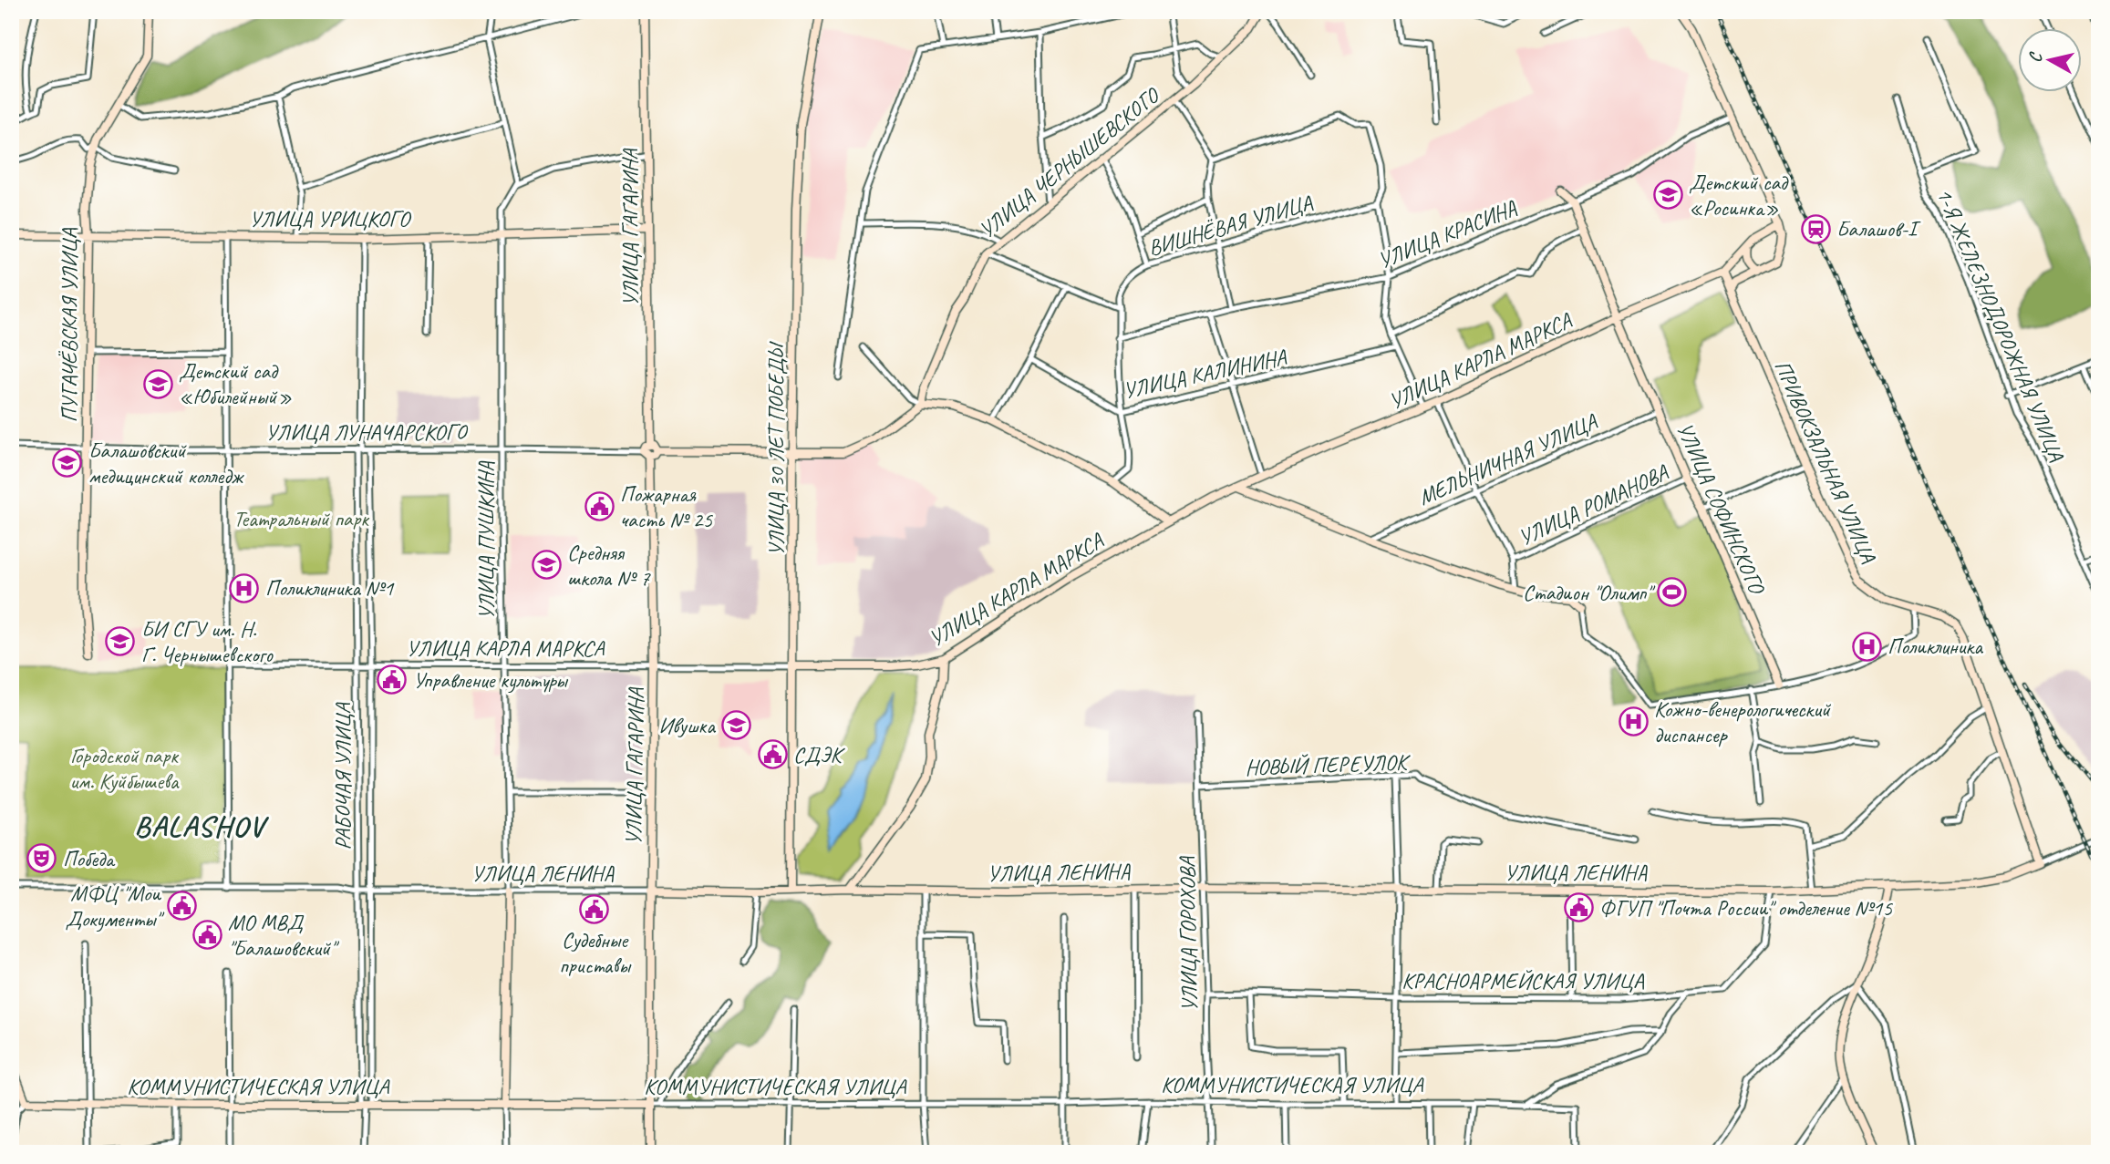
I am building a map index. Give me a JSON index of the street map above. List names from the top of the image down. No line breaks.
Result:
{"streets":{"street":["УЛИЦА ЧЕРНЫШЕВСКОГО","УЛИЦА УРИЦКОГО","ВИШНЁВАЯ УЛИЦА","УЛИЦА ГАГАРИНА","УЛИЦА КРАСИНА","1-Я ЖЕЛЕЗНОДОРОЖНАЯ УЛИЦА","ПУГАЧЁВСКАЯ УЛИЦА","УЛИЦА КАРЛА МАРКСА","УЛИЦА КАЛИНИНА","УЛИЦА ЛУНАЧАРСКОГО","УЛИЦА 30 ЛЕТ ПОБЕДЫ","МЕЛЬНИЧНАЯ УЛИЦА","ПРИВОКЗАЛЬНАЯ УЛИЦА","УЛИЦА РОМАНОВА","УЛИЦА СОФИНСКОГО","УЛИЦА ПУШКИНА","НОВЫЙ ПЕРЕУЛОК","РАБОЧАЯ УЛИЦА","УЛИЦА ЛЕНИНА","УЛИЦА ГОРОХОВА","КРАСНОАРМЕЙСКАЯ УЛИЦА","КОММУНИСТИЧЕСКАЯ УЛИЦА"]},"crossings":[["УЛИЦА УРИЦКОГО","УЛИЦА ГАГАРИНА"],["УЛИЦА УРИЦКОГО","ПУГАЧЁВСКАЯ УЛИЦА"],["УЛИЦА УРИЦКОГО","УЛИЦА ПУШКИНА"],["УЛИЦА УРИЦКОГО","РАБОЧАЯ УЛИЦА"],["ВИШНЁВАЯ УЛИЦА","УЛИЦА КРАСИНА"],["ВИШНЁВАЯ УЛИЦА","УЛИЦА КАЛИНИНА"],["УЛИЦА ГАГАРИНА","УЛИЦА КАРЛА МАРКСА"],["УЛИЦА ГАГАРИНА","УЛИЦА ЛУНАЧАРСКОГО"],["УЛИЦА ГАГАРИНА","УЛИЦА ЛЕНИНА"],["УЛИЦА ГАГАРИНА","КОММУНИСТИЧЕСКАЯ УЛИЦА"],["УЛИЦА КРАСИНА","УЛИЦА СОФИНСКОГО"],["ПУГАЧЁВСКАЯ УЛИЦА","УЛИЦА ЛУНАЧАРСКОГО"],["УЛИЦА КАРЛА МАРКСА","УЛИЦА 30 ЛЕТ ПОБЕДЫ"],["УЛИЦА КАРЛА МАРКСА","ПРИВОКЗАЛЬНАЯ УЛИЦА"],["УЛИЦА КАРЛА МАРКСА","УЛИЦА СОФИНСКОГО"],["УЛИЦА КАРЛА МАРКСА","УЛИЦА ПУШКИНА"],["УЛИЦА КАРЛА МАРКСА","РАБОЧАЯ УЛИЦА"],["УЛИЦА ЛУНАЧАРСКОГО","УЛИЦА ПУШКИНА"],["УЛИЦА ЛУНАЧАРСКОГО","РАБОЧАЯ УЛИЦА"],["УЛИЦА 30 ЛЕТ ПОБЕДЫ","УЛИЦА ЛЕНИНА"],["МЕЛЬНИЧНАЯ УЛИЦА","УЛИЦА СОФИНСКОГО"],["ПРИВОКЗАЛЬНАЯ УЛИЦА","УЛИЦА ЛЕНИНА"],["УЛИЦА РОМАНОВА","УЛИЦА СОФИНСКОГО"],["УЛИЦА ПУШКИНА","УЛИЦА ЛЕНИНА"],["УЛИЦА ПУШКИНА","КОММУНИСТИЧЕСКАЯ УЛИЦА"],["НОВЫЙ ПЕРЕУЛОК","УЛИЦА ГОРОХОВА"],["РАБОЧАЯ УЛИЦА","УЛИЦА ЛЕНИНА"],["РАБОЧАЯ УЛИЦА","КОММУНИСТИЧЕСКАЯ УЛИЦА"],["УЛИЦА ЛЕНИНА","УЛИЦА ГОРОХОВА"],["УЛИЦА ЛЕНИНА","КРАСНОАРМЕЙСКАЯ УЛИЦА"],["УЛИЦА ГОРОХОВА","КРАСНОАРМЕЙСКАЯ УЛИЦА"],["УЛИЦА ГОРОХОВА","КОММУНИСТИЧЕСКАЯ УЛИЦА"]],"districts":["BALASHOV"],"parks":["Театральный парк","Городской парк им. Куйбышева"],"places":{"school or university":["Детский сад «Росинка»","Детский сад «Юбилейный»","Балашовский медицинский колледж","Средняя школа № 7","БИ СГУ им. Н. Г. Чернышевского","Ивушка"],"station":["Балашов-I"],"public building":["Пожарная часть № 25","Управление культуры","СДЭК","МФЦ \"Мои Документы\"","ФГУП \"Почта России\" отделение №15","Судебные приставы","МО МВД \"Балашовский\""],"hospital":["Поликлиника №1","Поликлиника","Кожно-венерологический диспансер"],"sports":["Стадион \"Олимп\""],"theatre":["Победа"]},"north":"left"}
